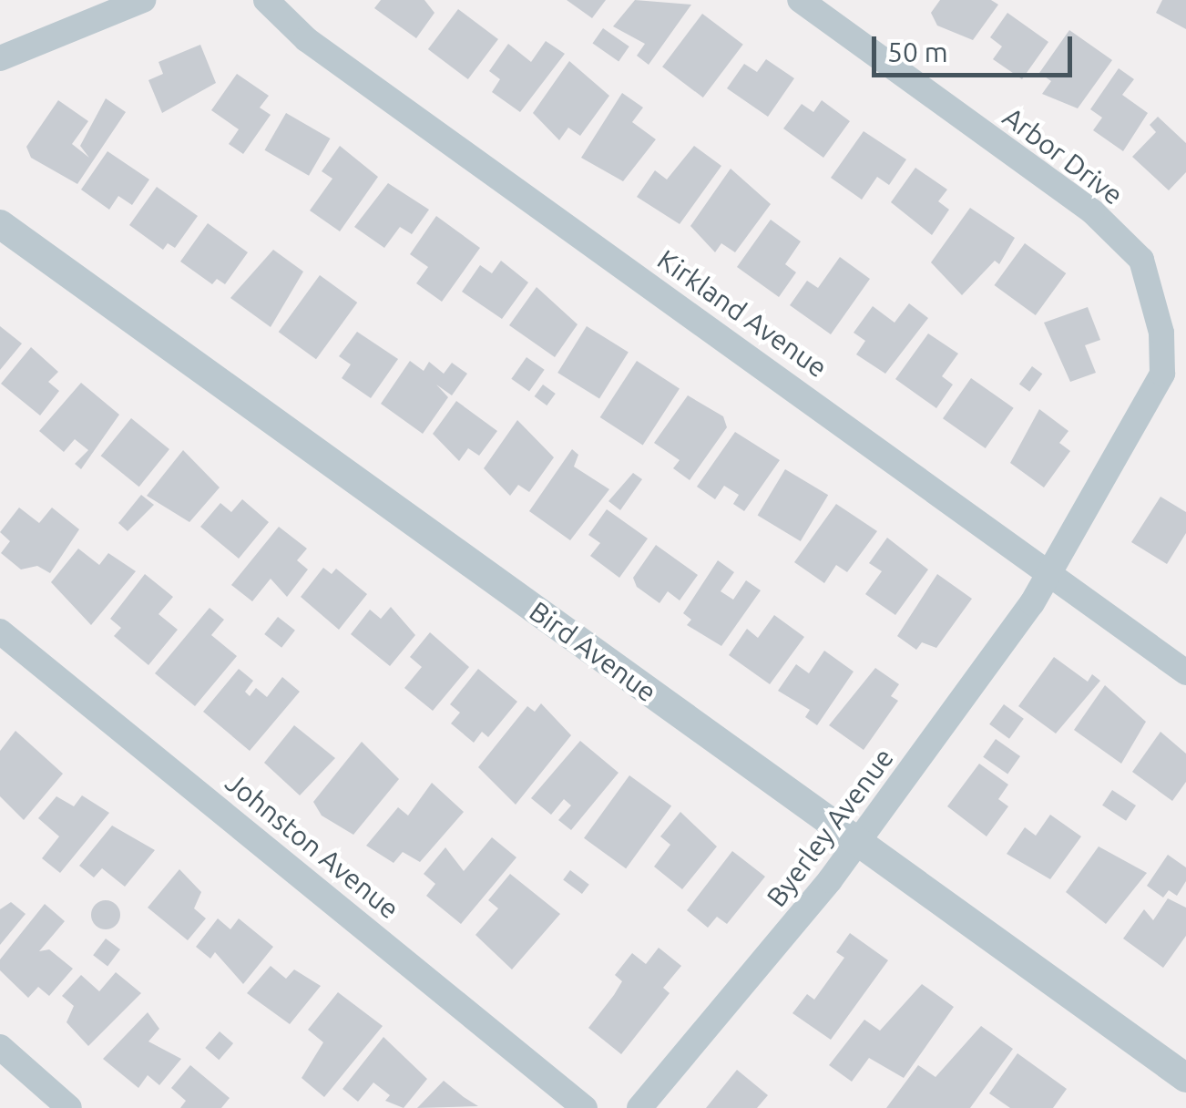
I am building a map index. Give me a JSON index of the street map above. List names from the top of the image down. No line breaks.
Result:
{"streets":{"street":["Arbor Drive","Kirkland Avenue","Bird Avenue","Byerley Avenue","Johnston Avenue"]},"crossings":[["Arbor Drive","Kirkland Avenue"],["Arbor Drive","Byerley Avenue"],["Kirkland Avenue","Byerley Avenue"],["Bird Avenue","Byerley Avenue"]],"scale_bar":"50 m"}
